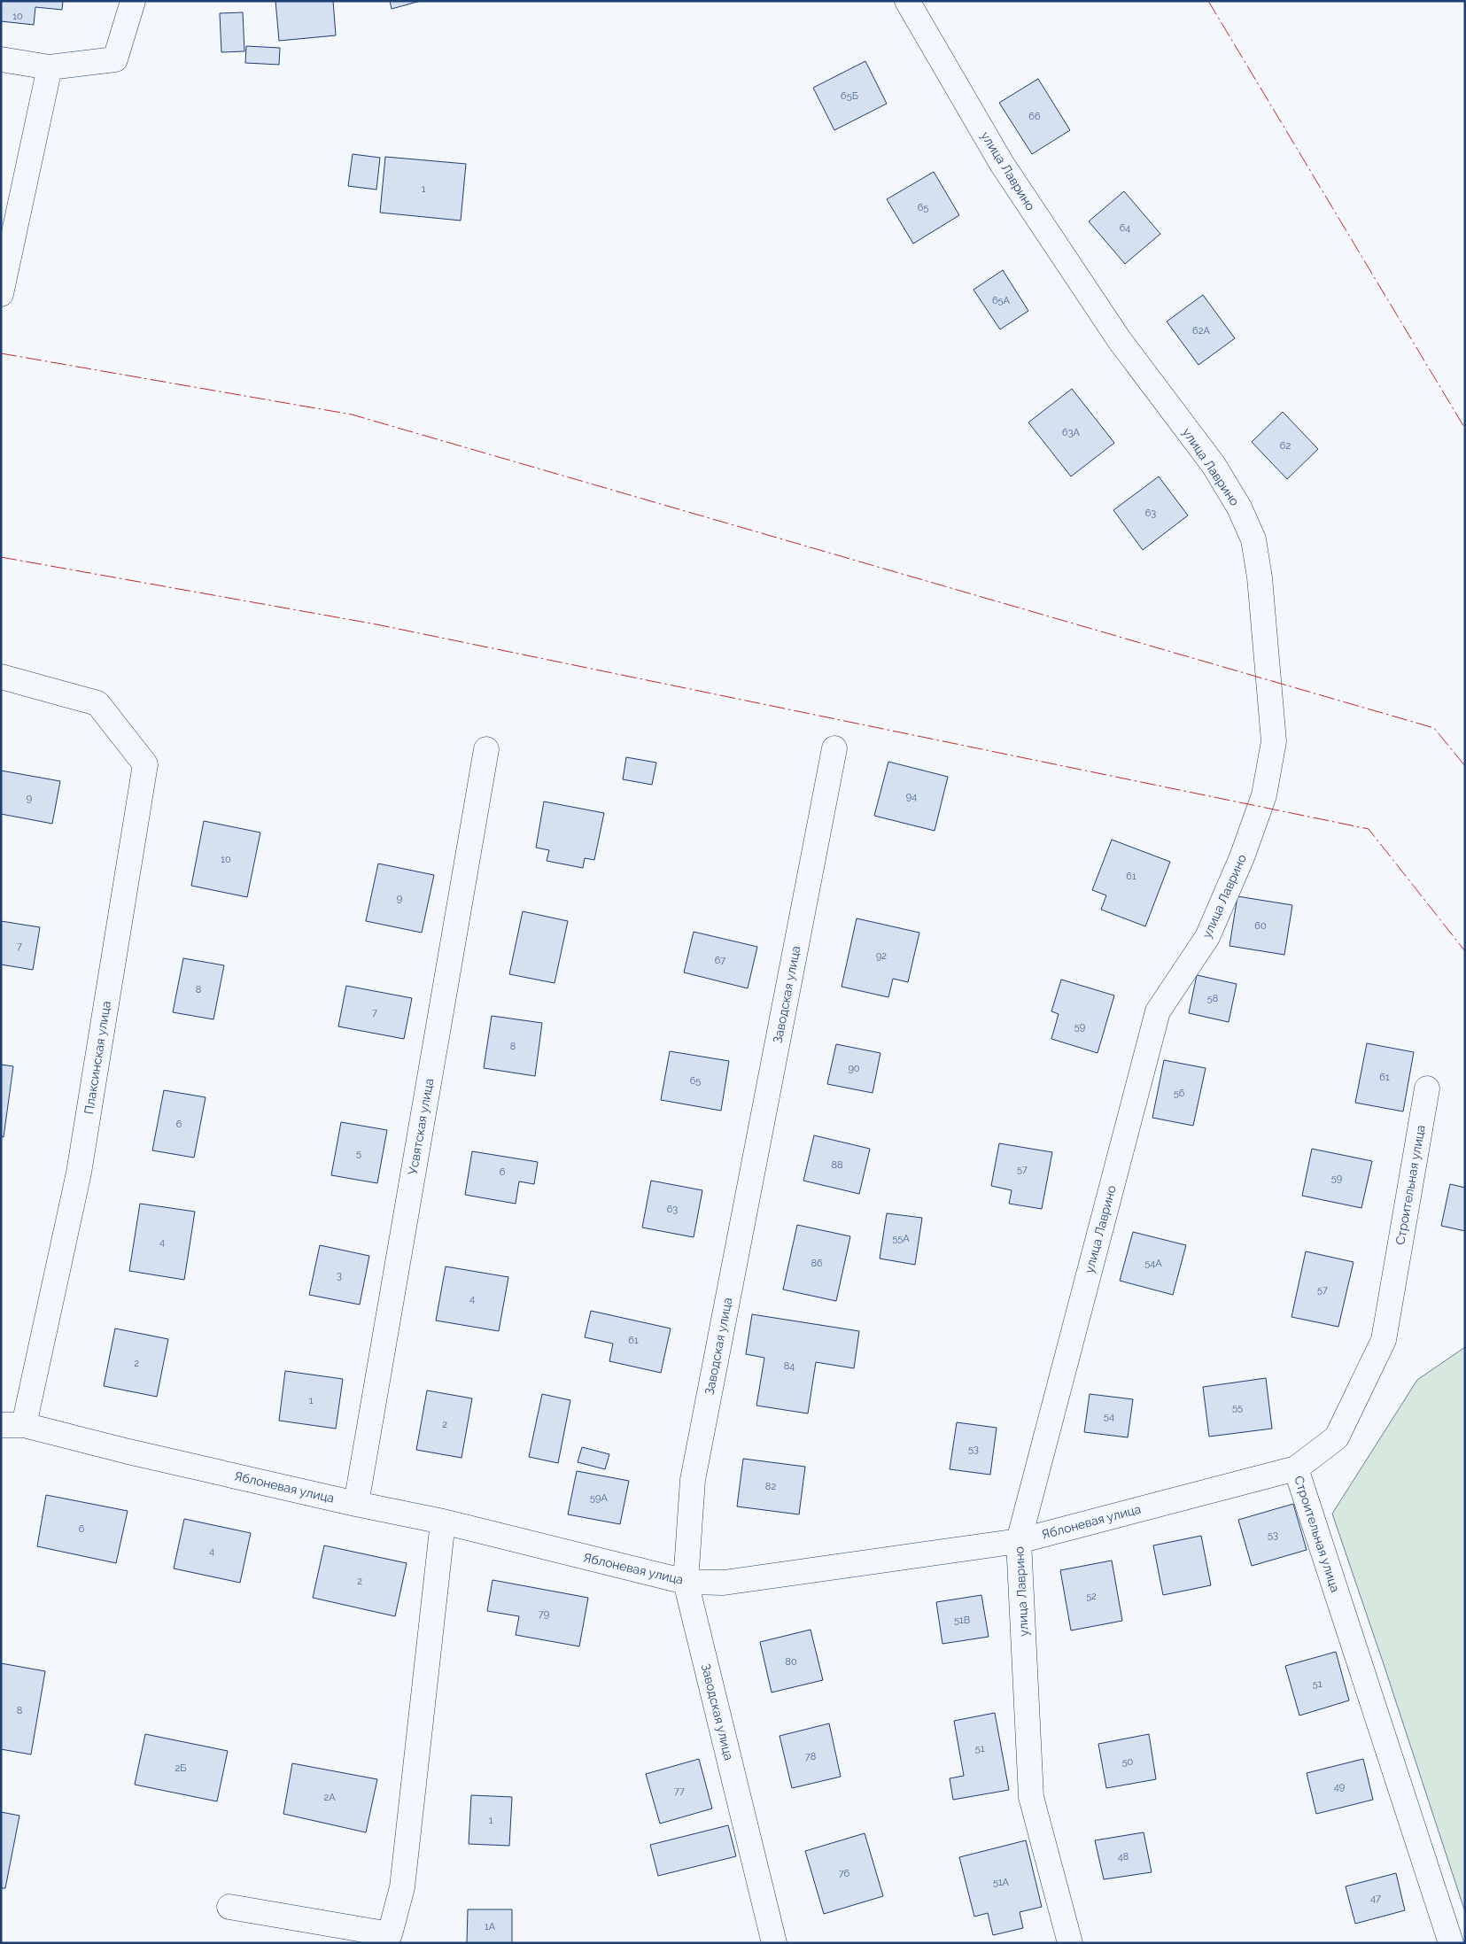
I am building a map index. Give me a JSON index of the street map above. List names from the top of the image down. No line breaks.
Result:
{"streets":{"street":["улица Лаврино","Заводская улица","Плаксинская улица","Усвятская улица","Строительная улица","Яблоневая улица"]},"crossings":[["улица Лаврино","Яблоневая улица"],["Заводская улица","Яблоневая улица"],["Плаксинская улица","Яблоневая улица"],["Усвятская улица","Яблоневая улица"],["Строительная улица","Яблоневая улица"]],"house_numbers":["10","65Б","66","1","65","64","65А","62А","63А","62","63","94","9","10","61","9","60","7","92","67","8","58","7","59","8","90","61","65","56","6","5","88","57","6","59","63","55А","4","86","54А","3","57","4","61","2","84","1","55","54","2","53","82","59А","6","53","4","2","52","79","51В","80","51","8","51","78","50","2Б","49","77","2А","1","48","76","51А","47","1А"]}
